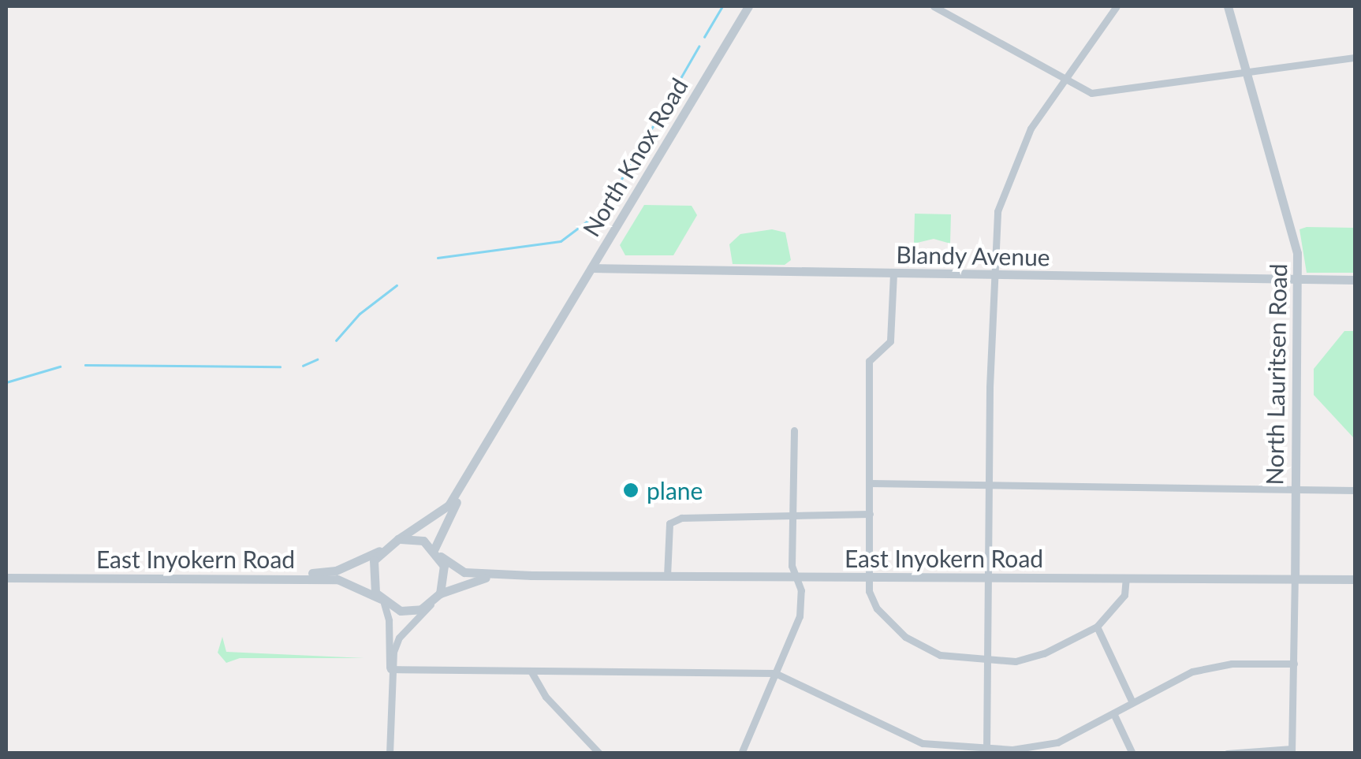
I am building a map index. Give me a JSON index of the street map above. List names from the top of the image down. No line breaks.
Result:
{"streets":{"street":["North Knox Road","Blandy Avenue","North Lauritsen Road","East Inyokern Road"]},"crossings":[["North Knox Road","Blandy Avenue"],["North Knox Road","East Inyokern Road"],["Blandy Avenue","North Lauritsen Road"],["North Lauritsen Road","East Inyokern Road"]],"places":["plane"]}
